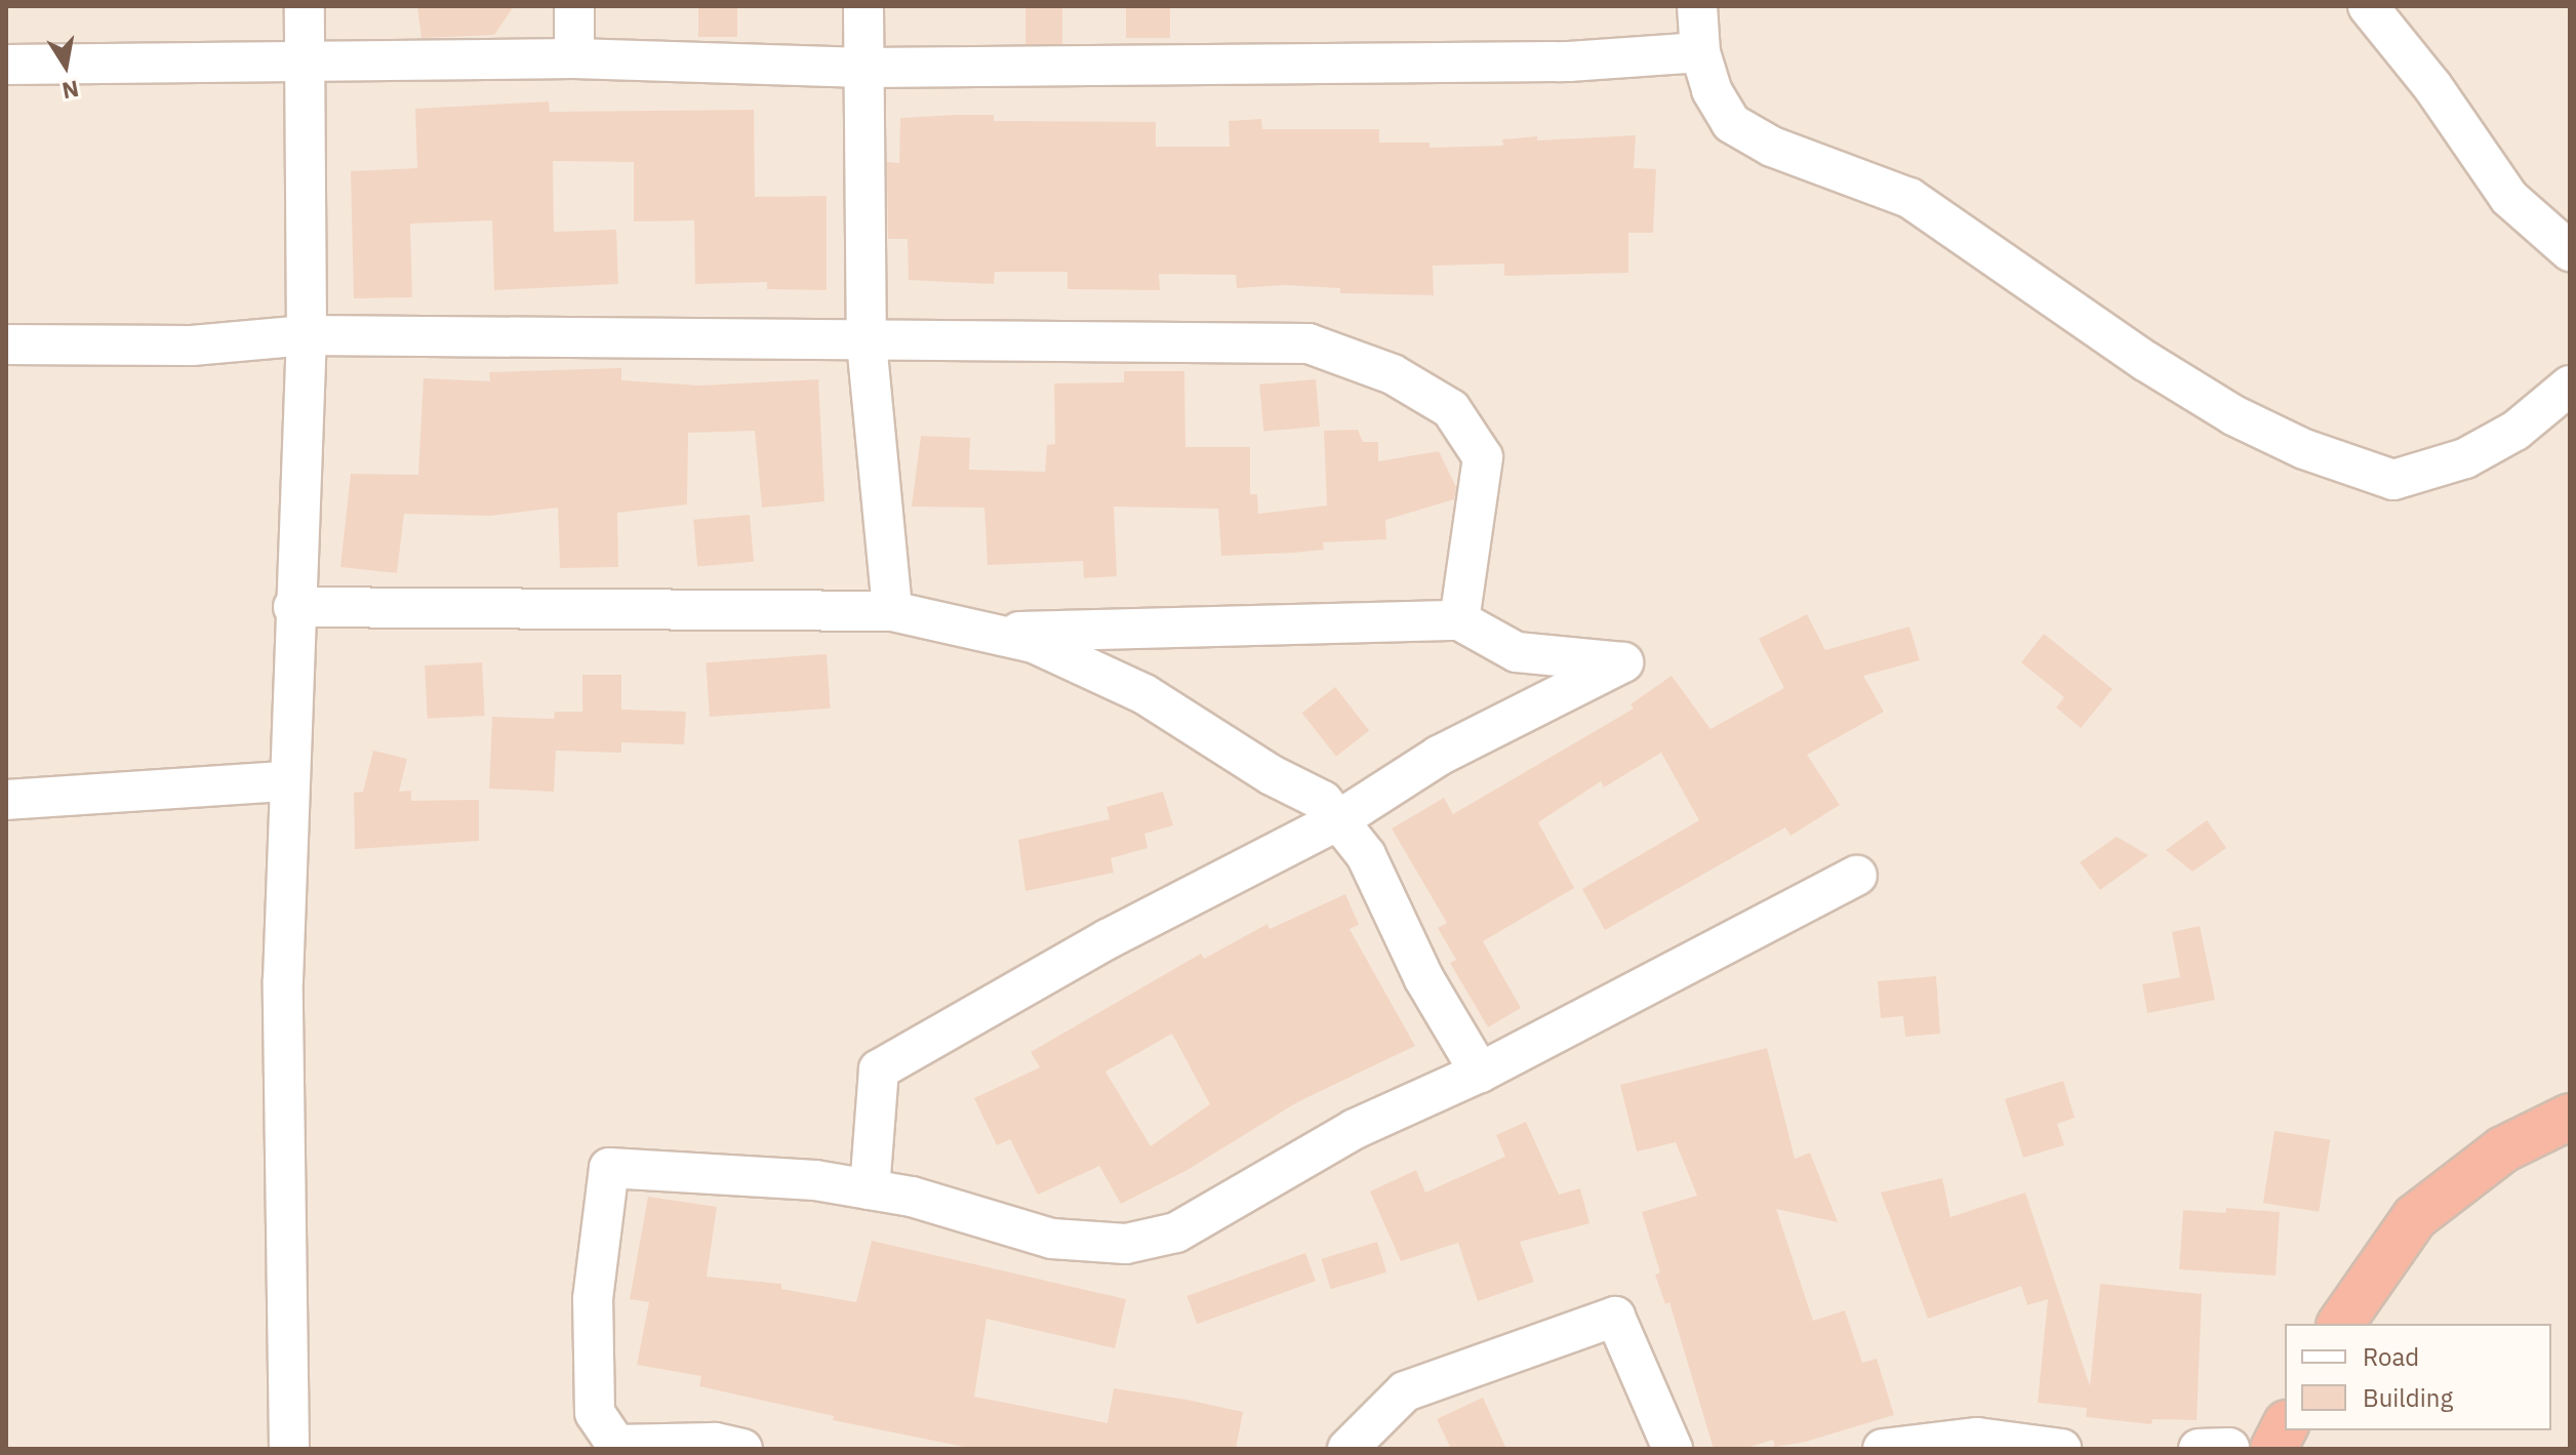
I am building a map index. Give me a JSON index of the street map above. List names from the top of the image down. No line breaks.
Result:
{"legend":["Road","Building"],"north":"bottom"}
